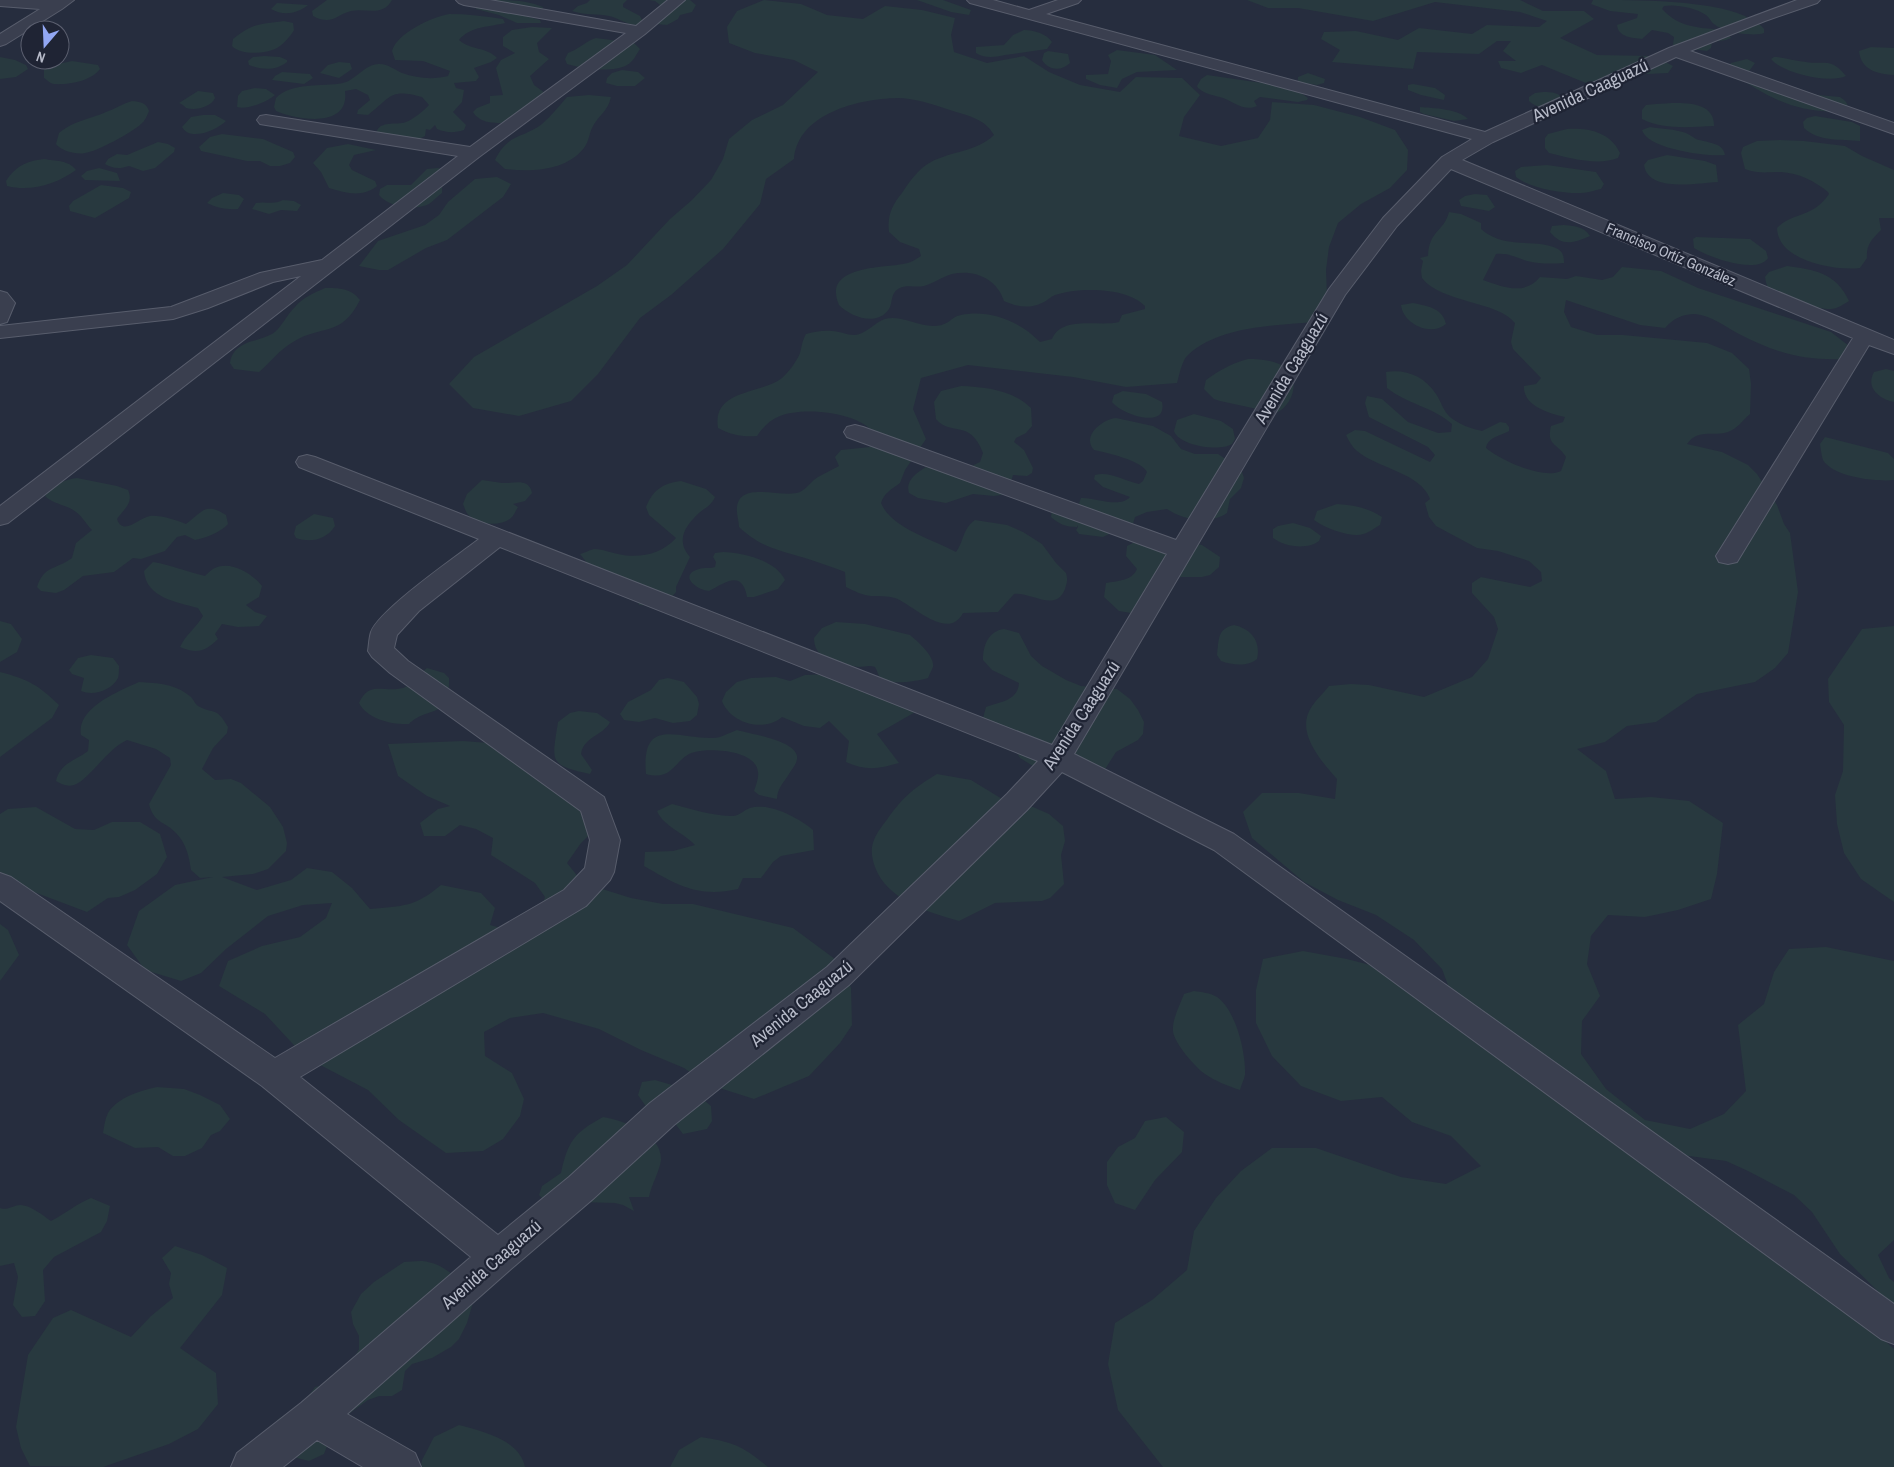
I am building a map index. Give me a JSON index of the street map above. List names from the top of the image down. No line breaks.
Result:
{"streets":{"street":["Avenida Caaguazú","Francisco Ortíz González"]},"crossings":[["Avenida Caaguazú","Francisco Ortíz González"]],"north":"bottom"}
